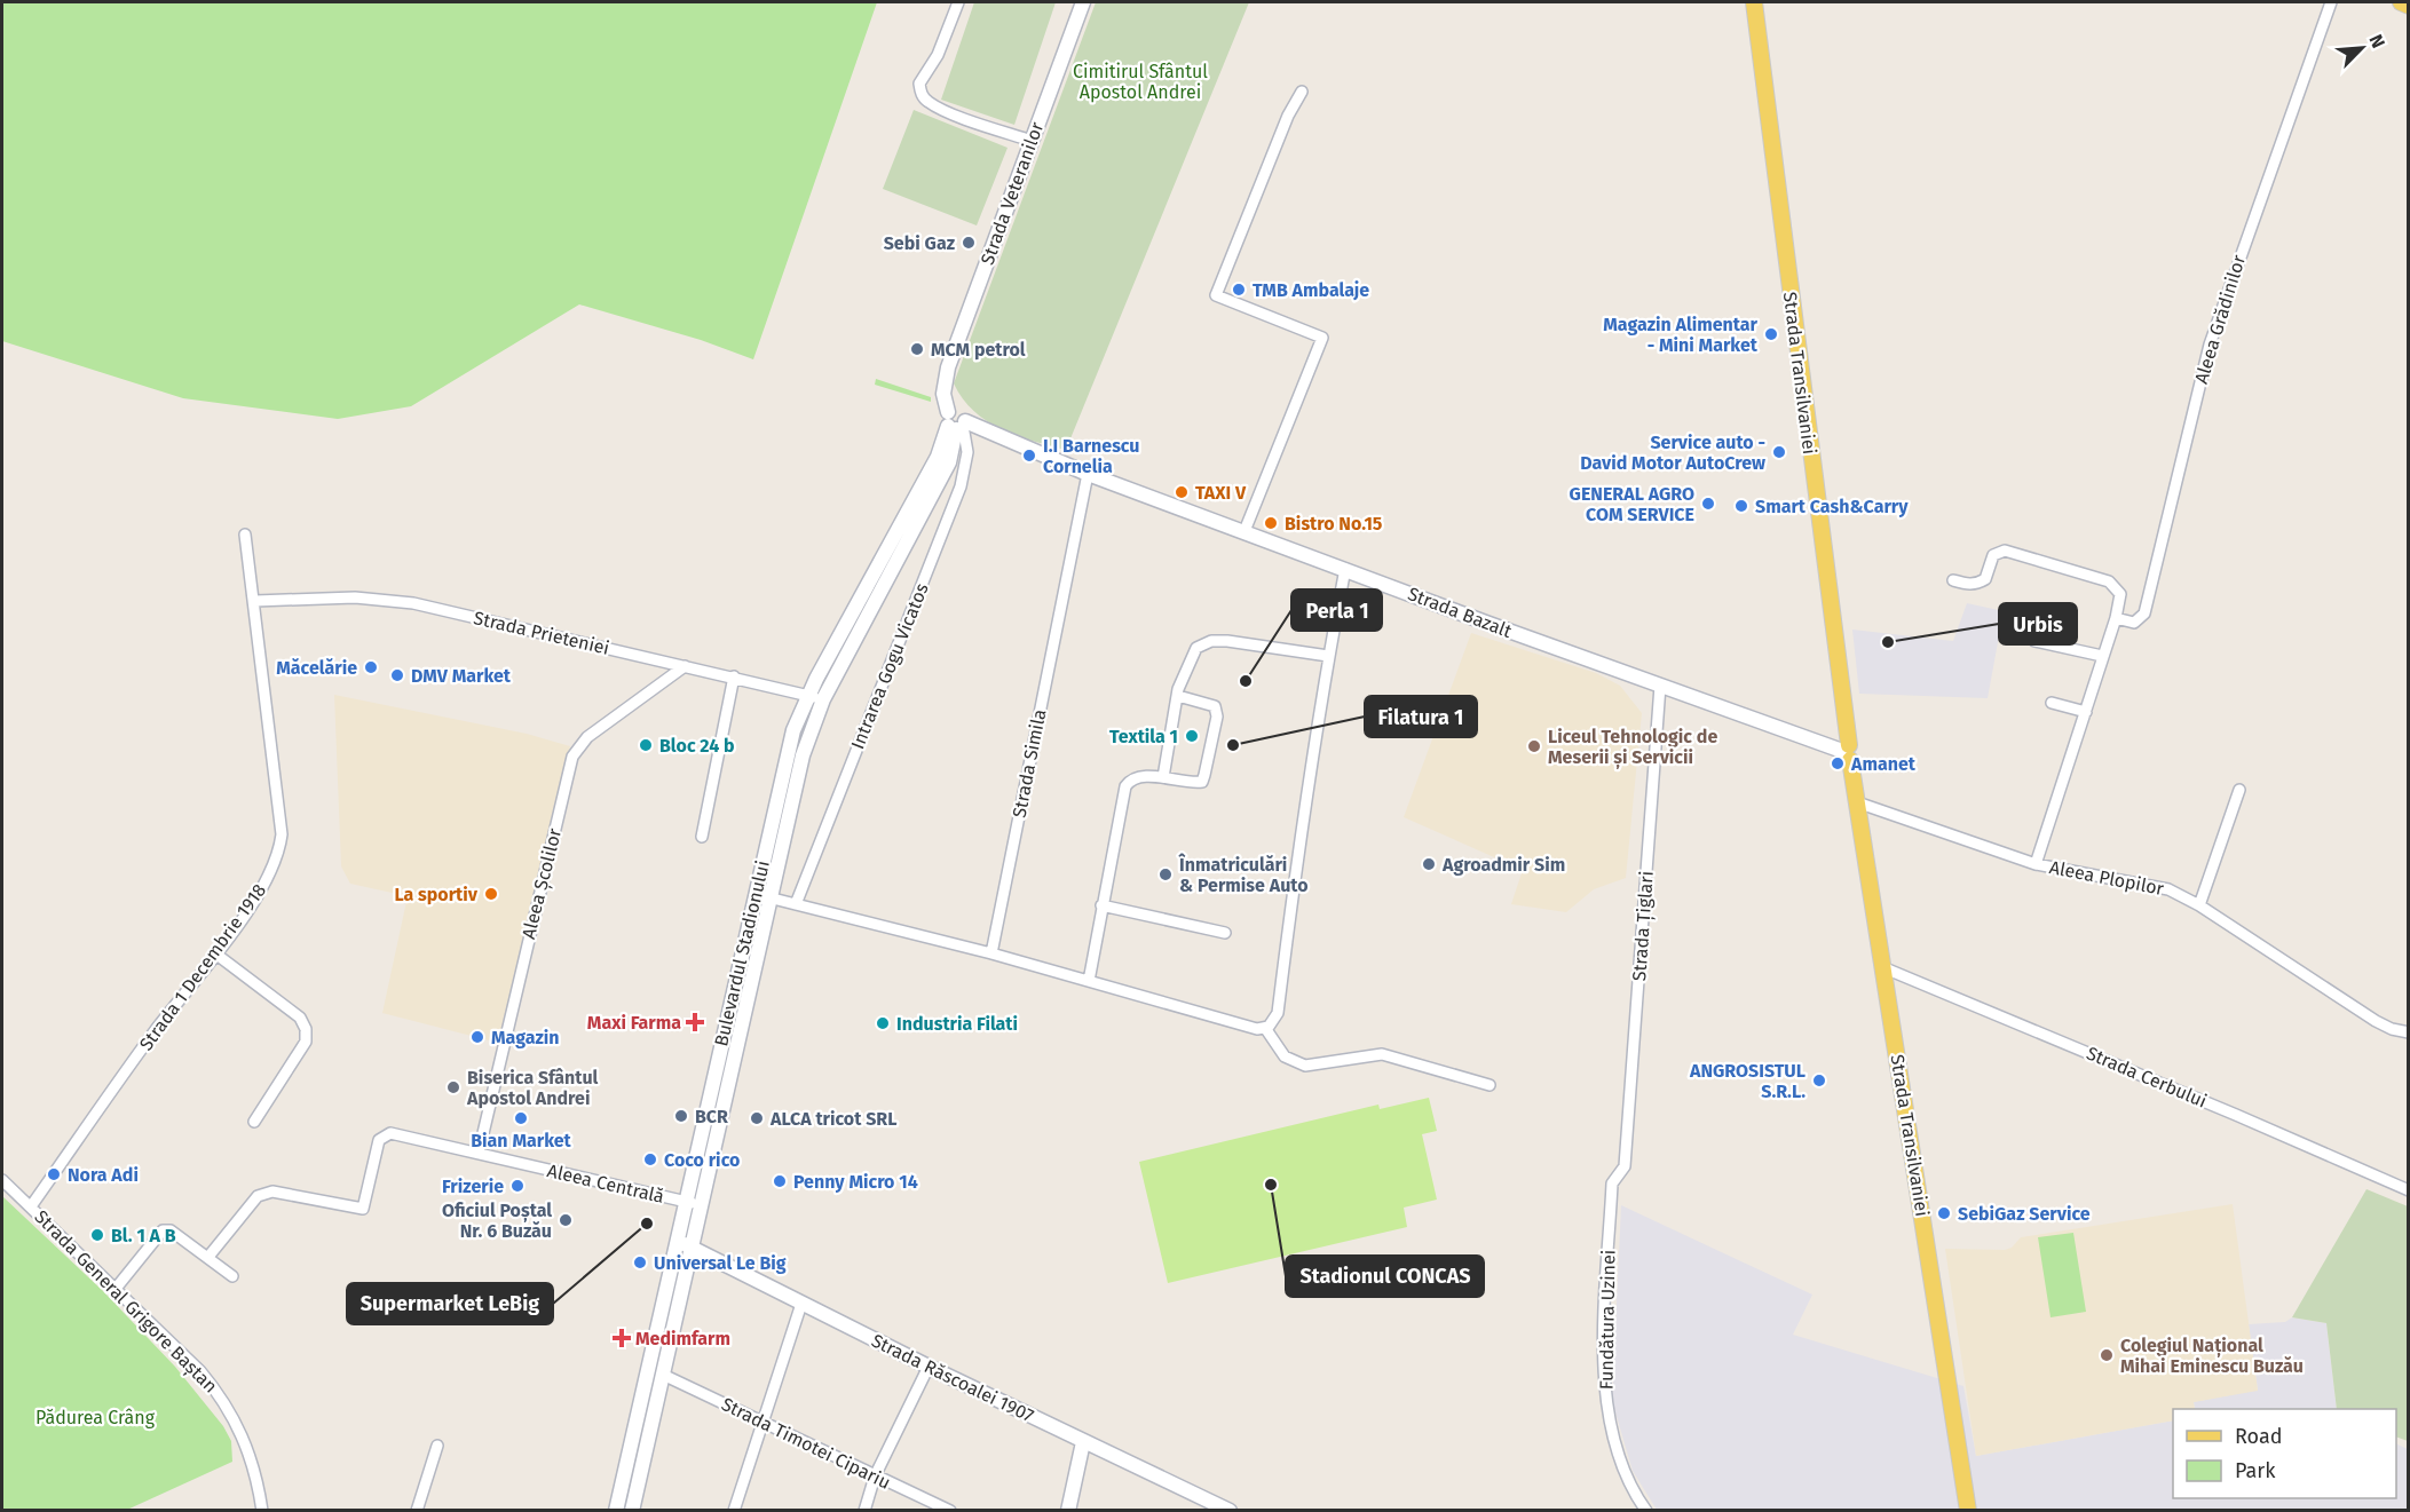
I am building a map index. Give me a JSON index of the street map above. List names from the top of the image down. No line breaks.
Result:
{"streets":{"main road":["Strada Veteranilor","Strada Transilvaniei","Strada Bazalt","Bulevardul Stadionului","Strada Răscoalei 1907"],"street":["Aleea Grădinilor","Strada Prieteniei","Intrarea Gogu Vicatos","Strada Simila","Aleea Plopilor","Aleea Școlilor","Strada Țiglari","Strada 1 Decembrie 1918","Strada Cerbului","Aleea Centrală","Strada General Grigore Baștan","Fundătura Uzinei","Strada Timotei Cipariu"]},"crossings":[["Strada Veteranilor","Strada Bazalt"],["Strada Veteranilor","Intrarea Gogu Vicatos"],["Strada Veteranilor","Bulevardul Stadionului"],["Strada Transilvaniei","Strada Bazalt"],["Strada Transilvaniei","Aleea Plopilor"],["Strada Transilvaniei","Strada Cerbului"],["Strada Bazalt","Intrarea Gogu Vicatos"],["Strada Bazalt","Strada Simila"],["Strada Bazalt","Strada Țiglari"],["Strada Bazalt","Bulevardul Stadionului"],["Strada Prieteniei","Aleea Școlilor"],["Strada Prieteniei","Bulevardul Stadionului"],["Strada Prieteniei","Strada 1 Decembrie 1918"],["Intrarea Gogu Vicatos","Bulevardul Stadionului"],["Aleea Școlilor","Aleea Centrală"],["Strada Țiglari","Fundătura Uzinei"],["Bulevardul Stadionului","Aleea Centrală"],["Bulevardul Stadionului","Strada Răscoalei 1907"],["Bulevardul Stadionului","Strada Timotei Cipariu"],["Strada 1 Decembrie 1918","Strada General Grigore Baștan"]],"parks":["Cimitirul Sfântul Apostol Andrei","Pădurea Crâng"],"places":{"other":["Sebi Gaz","TMB Ambalaje","Magazin Alimentar - Mini Market","MCM petrol","Service auto - David Motor AutoCrew","I.I Barnescu Cornelia","TAXI V","GENERAL AGRO COM SERVICE","Smart Cash&Carry","Bistro No.15","Urbis","Măcelărie","DMV Market","Perla 1","Textila 1","Bloc 24 b","Filatura 1","Liceul Tehnologic de Meserii și Servicii","Amanet","Agroadmir Sim","Înmatriculări & Permise Auto","La sportiv","Industria Filati","Magazin","ANGROSISTUL S.R.L.","Biserica Sfântul Apostol Andrei","BCR","Bian Market","ALCA tricot SRL","Coco rico","Nora Adi","Penny Micro 14","Stadionul CONCAS","Frizerie","SebiGaz Service","Oficiul Poștal Nr. 6 Buzău","Supermarket LeBig","Bl. 1 A B","Universal Le Big","Colegiul Național Mihai Eminescu Buzău"],"health":["Maxi Farma","Medimfarm"]},"legend":["Road","Park"],"north":"top right"}
